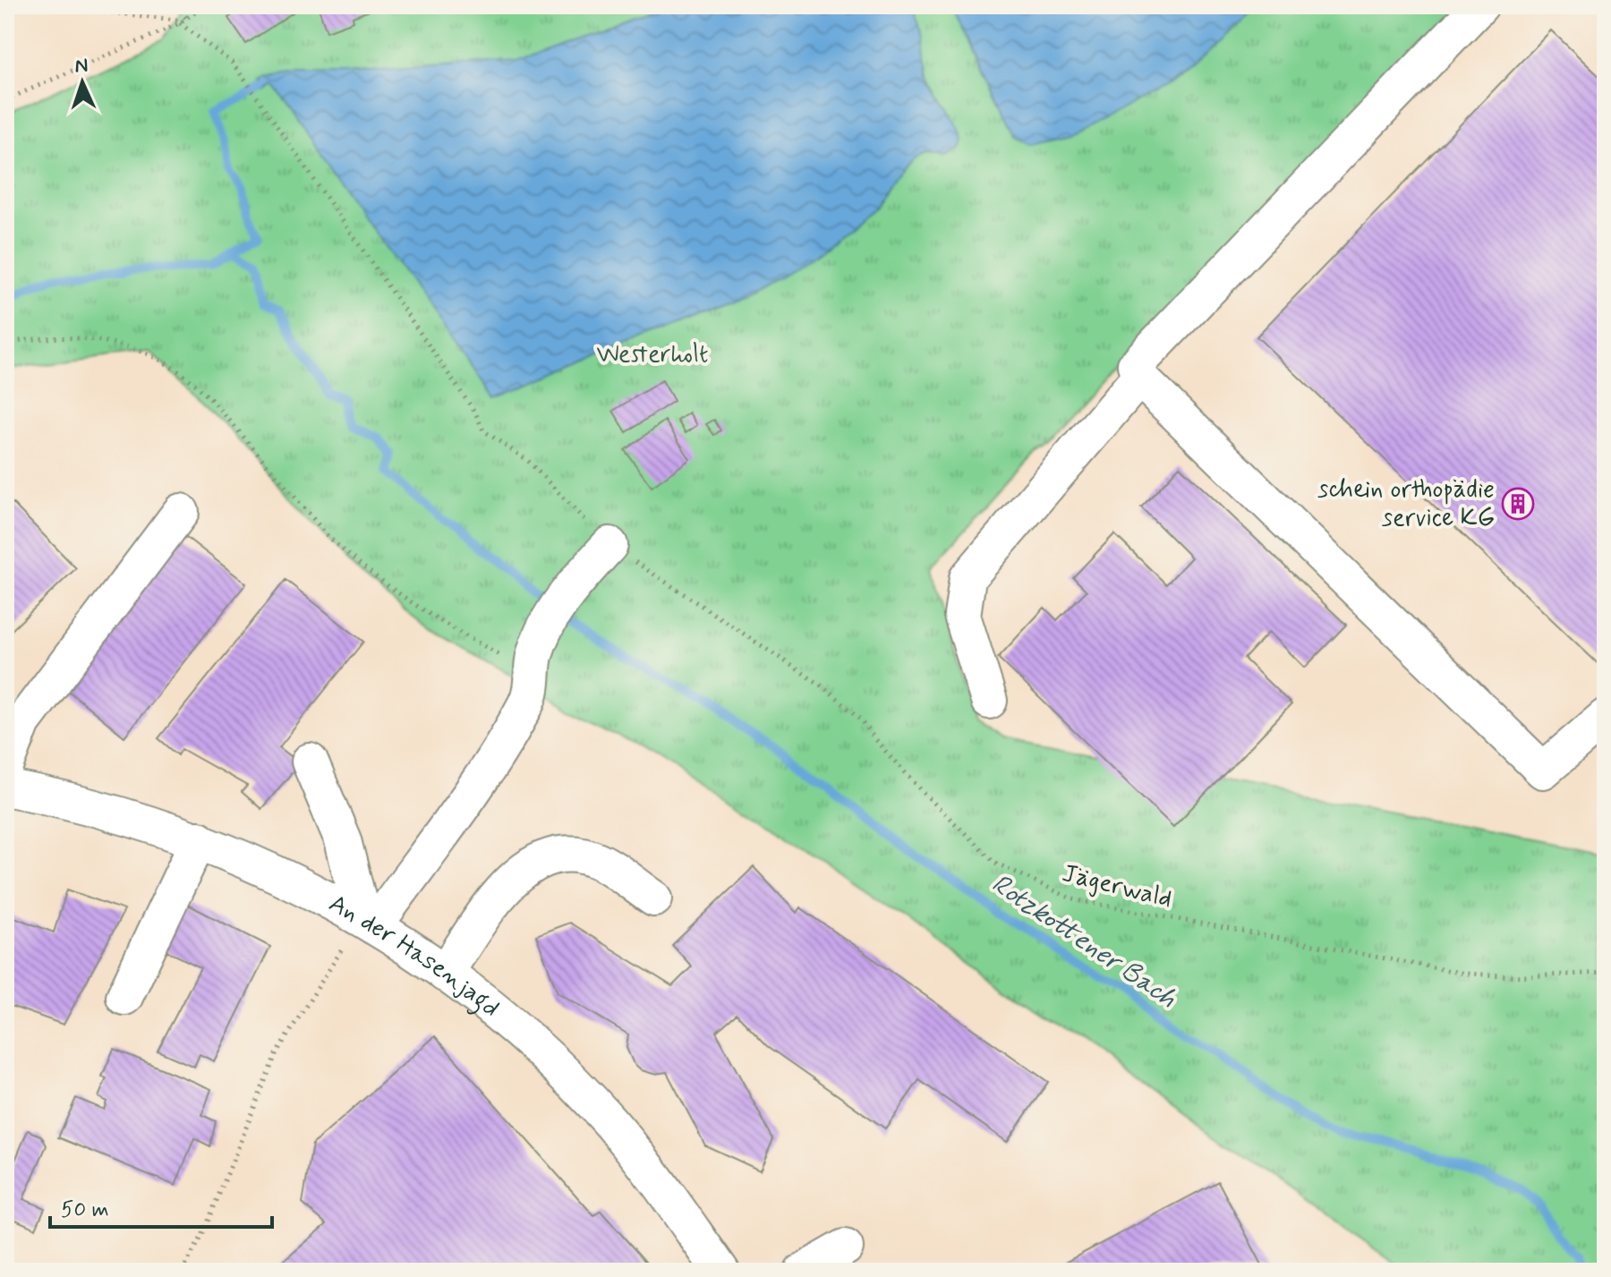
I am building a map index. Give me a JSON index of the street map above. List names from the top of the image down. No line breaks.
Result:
{"streets":{"street":["An der Hasenjagd"],"path":["Jägerwald"]},"water":["Rotzkottener Bach"],"parks":["Westerholt"],"places":{"building":["schein orthopädie service KG"]},"scale_bar":"50 m","north":"top"}
